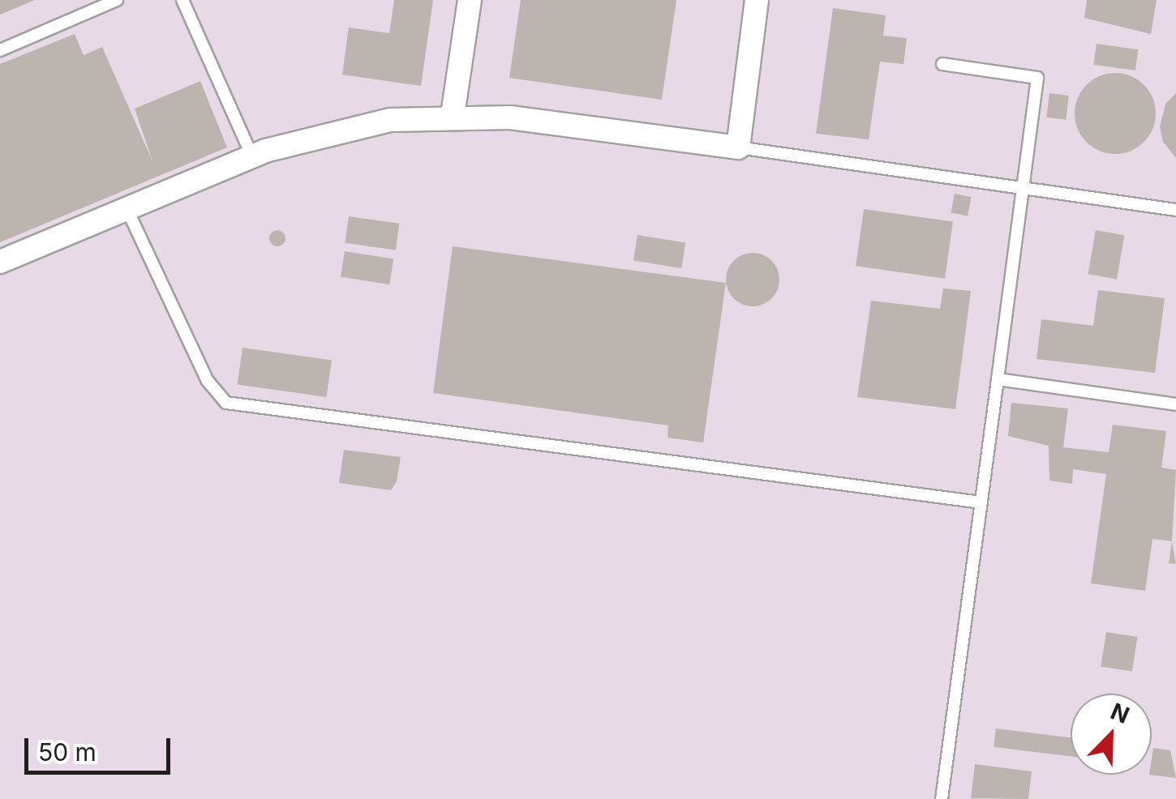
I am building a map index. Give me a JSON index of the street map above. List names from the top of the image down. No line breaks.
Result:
{"scale_bar":"50 m","north":"top right"}
